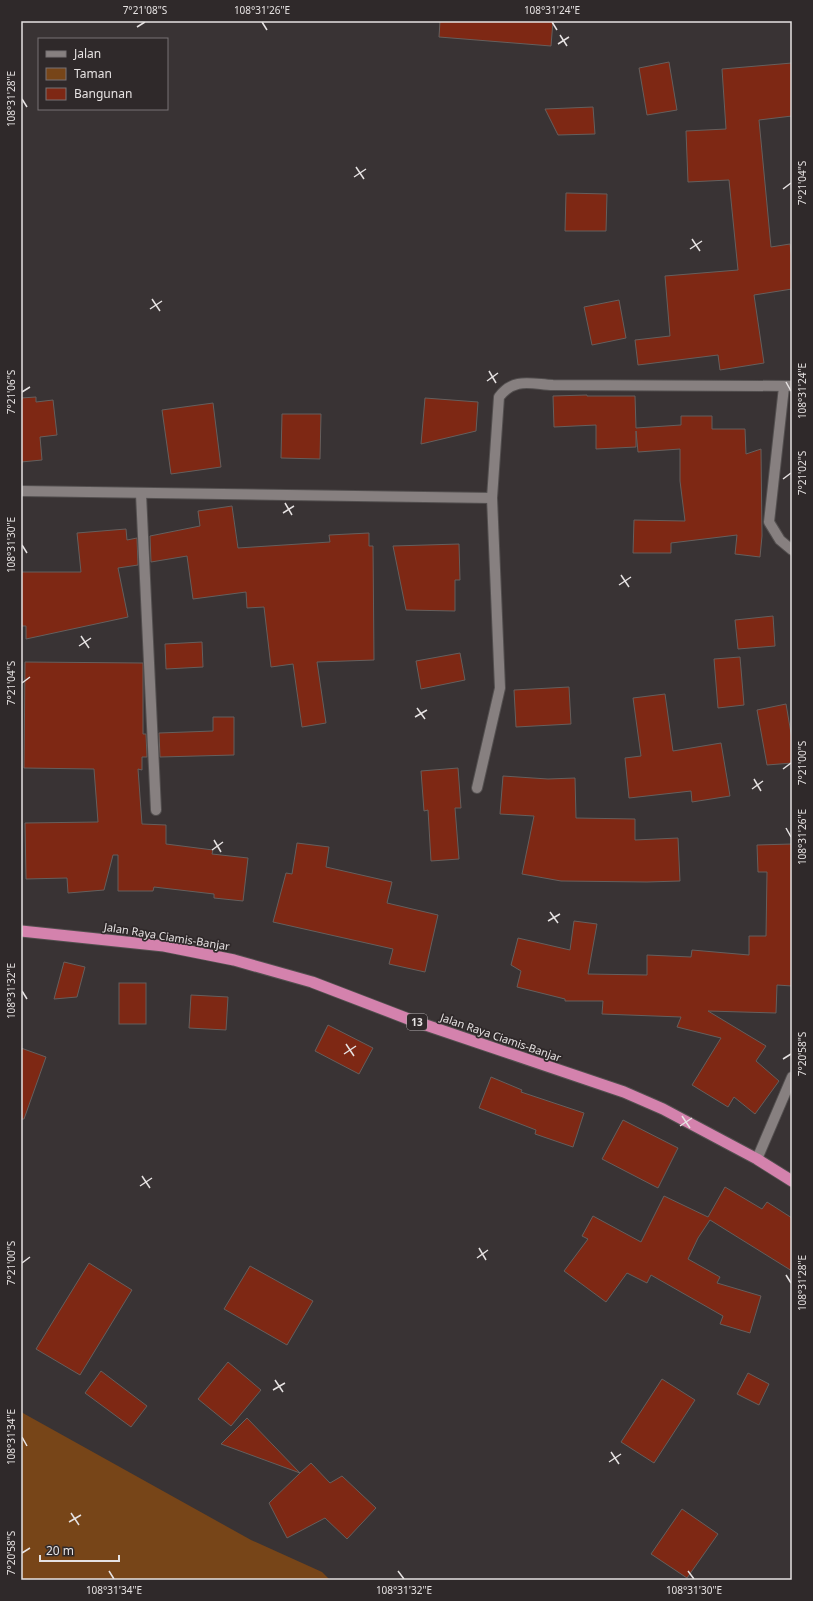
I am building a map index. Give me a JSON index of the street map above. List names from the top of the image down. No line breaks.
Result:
{"streets":{"highway":["Jalan Raya Ciamis-Banjar","13"]},"legend":["Jalan","Taman","Bangunan"],"scale_bar":"20 m","coordinates":["7°21'08\"S","108°31'26\"E","108°31'24\"E","108°31'28\"E","7°21'04\"S","7°21'06\"S","7°21'02\"S","108°31'30\"E","7°21'00\"S","108°31'32\"E","7°20'58\"S","108°31'34\"E"]}
